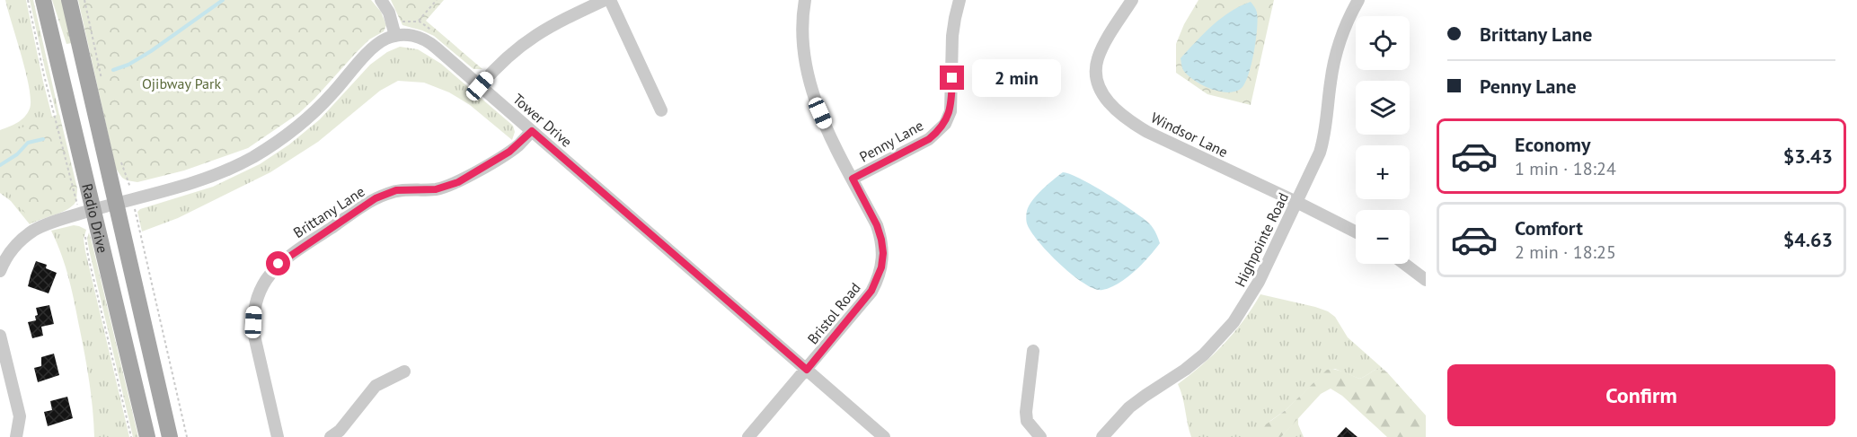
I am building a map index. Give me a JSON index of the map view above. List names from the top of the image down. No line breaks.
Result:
{"streets":{"main road":["Radio Drive"],"street":["Tower Drive","Windsor Lane","Penny Lane","Brittany Lane","Highpointe Road","Bristol Road"]},"crossings":[["Tower Drive","Brittany Lane"],["Tower Drive","Bristol Road"],["Windsor Lane","Highpointe Road"],["Penny Lane","Bristol Road"]],"parks":["Ojibway Park"],"page":{"banner":["Brittany Lane","Penny Lane"],"map_buttons":["+","−"],"bubble":"2 min","list":[{"name":"Economy","note":"1 min · 18:24","value":"$3.43"},{"name":"Comfort","note":"2 min · 18:25","value":"$4.63"}],"buttons":"Confirm"}}
